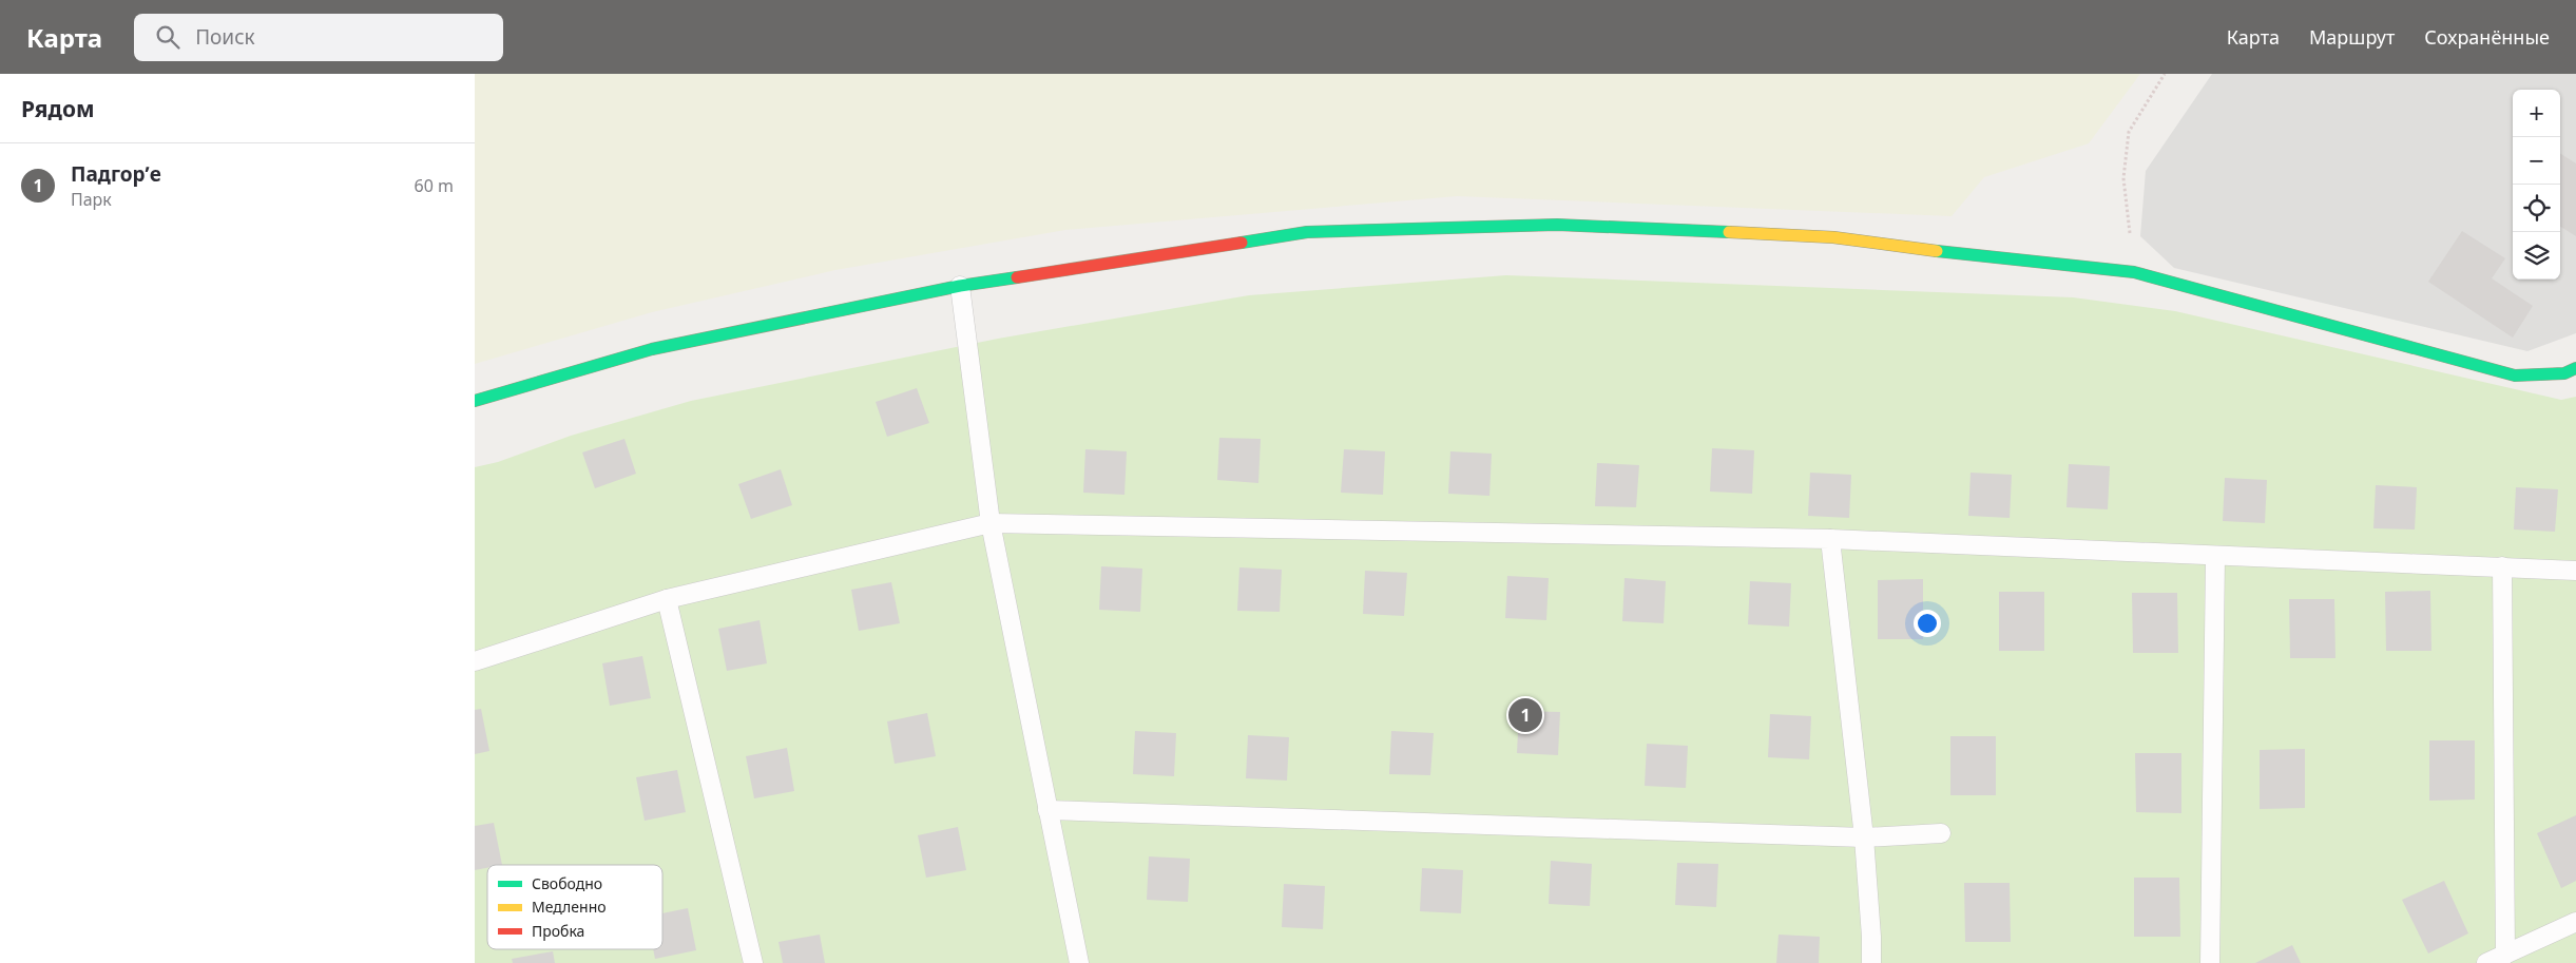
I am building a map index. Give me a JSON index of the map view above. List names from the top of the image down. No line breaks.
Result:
{"legend":["Свободно","Медленно","Пробка"],"page":{"header":"Карта","search":"Поиск","nav":["Карта","Маршрут","Сохранённые"],"heading":"Рядом","map_buttons":["+","−"],"list":[{"mark":"1","name":"Падгорʼе","note":"Парк","value":"60 m"}],"pins":"1"}}
